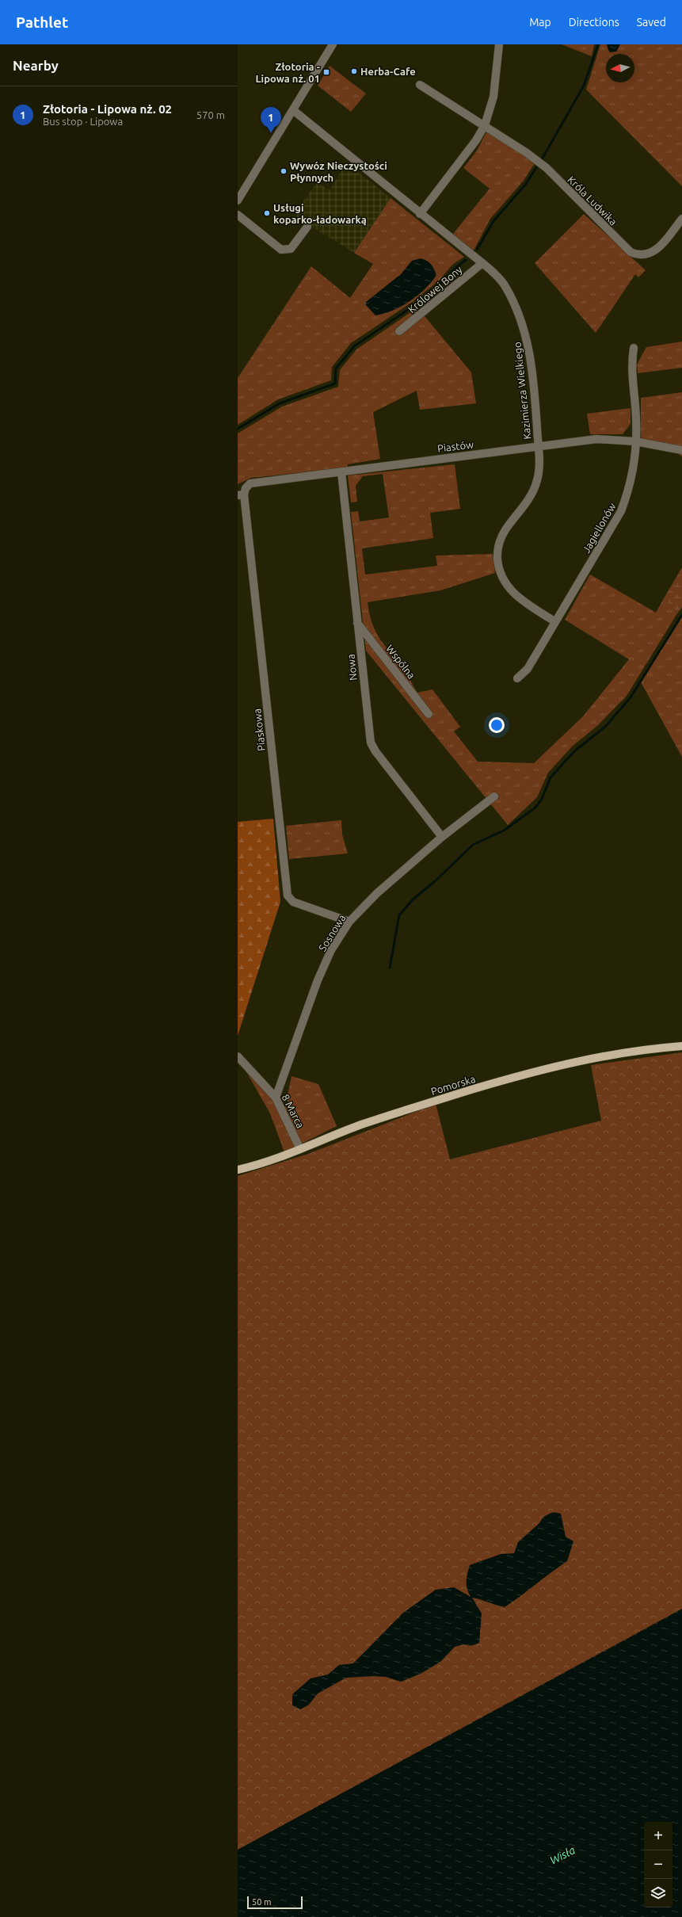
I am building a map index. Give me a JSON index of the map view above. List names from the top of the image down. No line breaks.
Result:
{"streets":{"main road":["Pomorska"],"street":["Króla Ludwika","Królowej Bony","Kazimierza Wielkiego","Piastów","Jagiellonów","Wspólna","Nowa","Piaskowa","Sosnowa","8 Marca"]},"crossings":[["Królowej Bony","Kazimierza Wielkiego"],["Kazimierza Wielkiego","Piastów"],["Kazimierza Wielkiego","Jagiellonów"],["Piastów","Jagiellonów"],["Piastów","Nowa"],["Piastów","Piaskowa"],["Wspólna","Nowa"],["Nowa","Sosnowa"],["Piaskowa","Sosnowa"],["Sosnowa","8 Marca"],["Pomorska","8 Marca"]],"water":["Wisła"],"places":{"other":["Herba-Cafe","Wywóz Nieczystości Płynnych","Usługi koparko-ładowarką"],"transit":["Złotoria - Lipowa nż. 01"]},"scale_bar":"50 m","north":"left","page":{"header":"Pathlet","nav":["Map","Directions","Saved"],"heading":"Nearby","list":[{"mark":"1","name":"Złotoria - Lipowa nż. 02","note":"Bus stop · Lipowa","value":"570 m"}],"pins":"1","map_buttons":["+","−"],"scale":"50 m"}}
